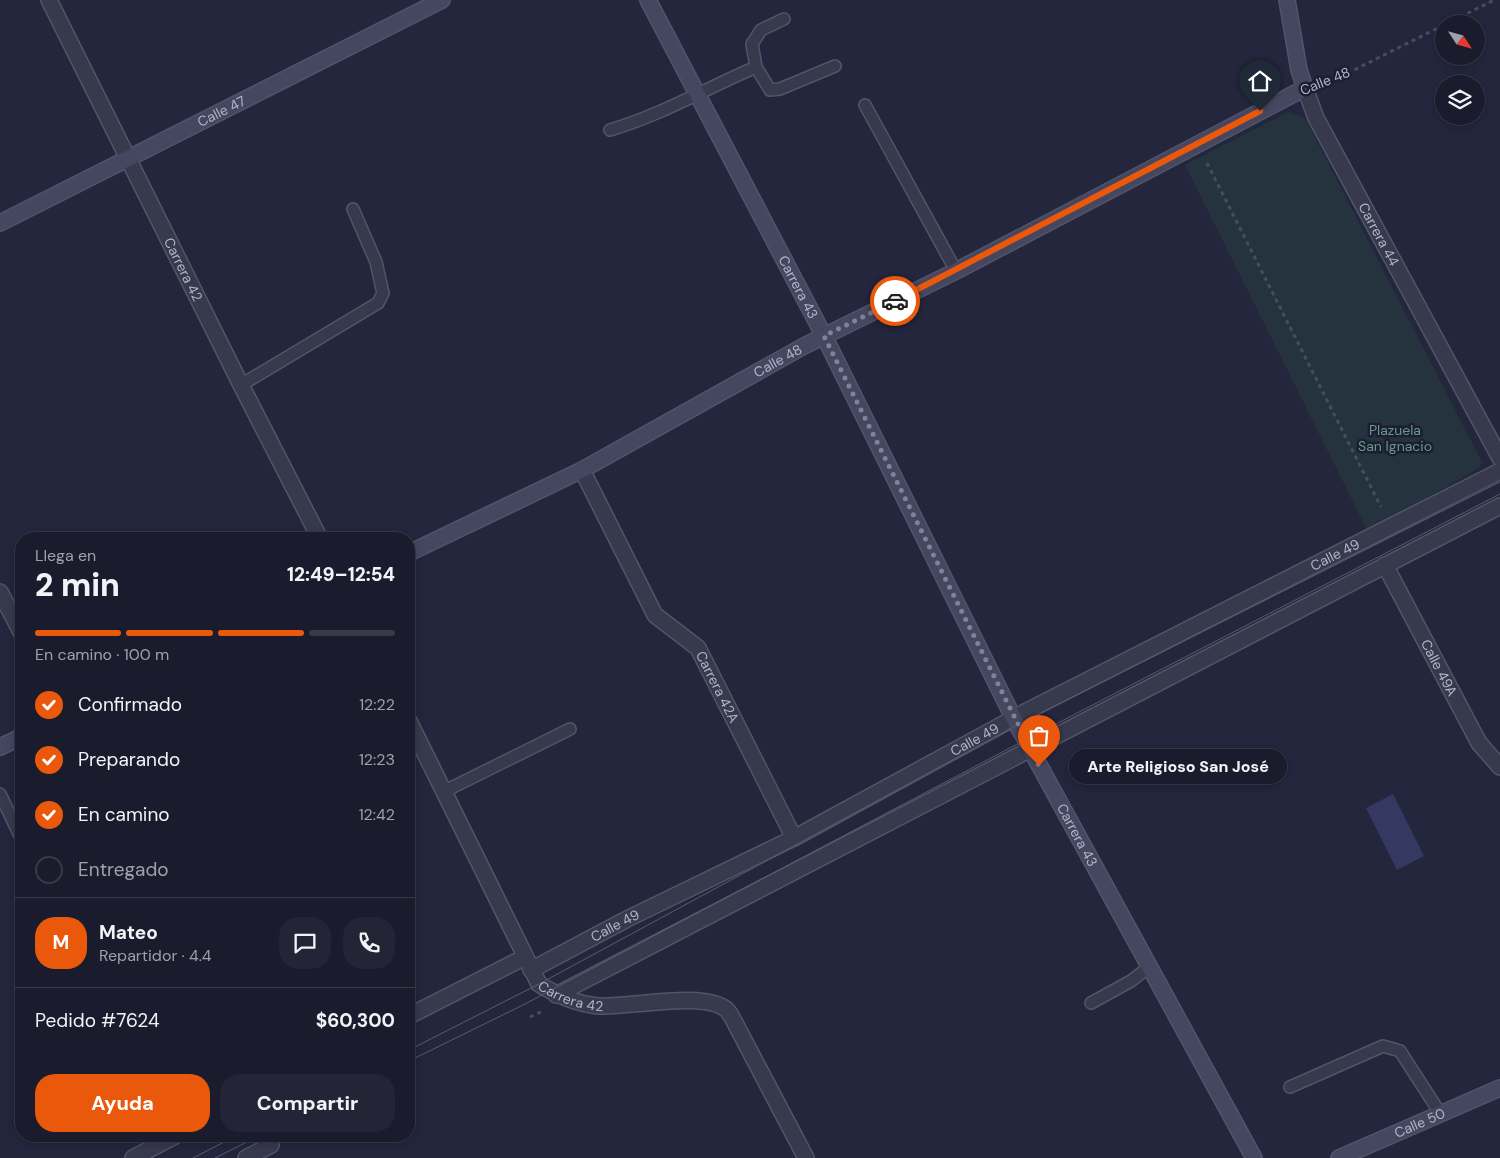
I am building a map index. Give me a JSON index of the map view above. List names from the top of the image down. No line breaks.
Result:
{"streets":{"street":["Calle 48","Calle 47","Carrera 44","Carrera 42","Carrera 43","Calle 49","Calle 49A","Carrera 42A","Calle 50"]},"crossings":[["Calle 48","Carrera 44"],["Calle 48","Carrera 43"],["Calle 48","Carrera 42A"],["Calle 47","Carrera 42"],["Carrera 42","Calle 49"],["Carrera 43","Calle 49"],["Calle 49","Carrera 42A"]],"parks":["Plazuela San Ignacio"],"places":["Arte Religioso San José"],"north":"bottom right","page":{"heading":["2 min","Llega en","12:49–12:54"],"panel":["Mateo","Repartidor · 4.4","Pedido #7624","$60,300"],"bar":"En camino · 100 m","list":[["Confirmado","12:22"],["Preparando","12:23"],["En camino","12:42"],"Entregado"],"bubble":"Arte Religioso San José","round":"M","buttons":["Ayuda","Compartir"]}}
